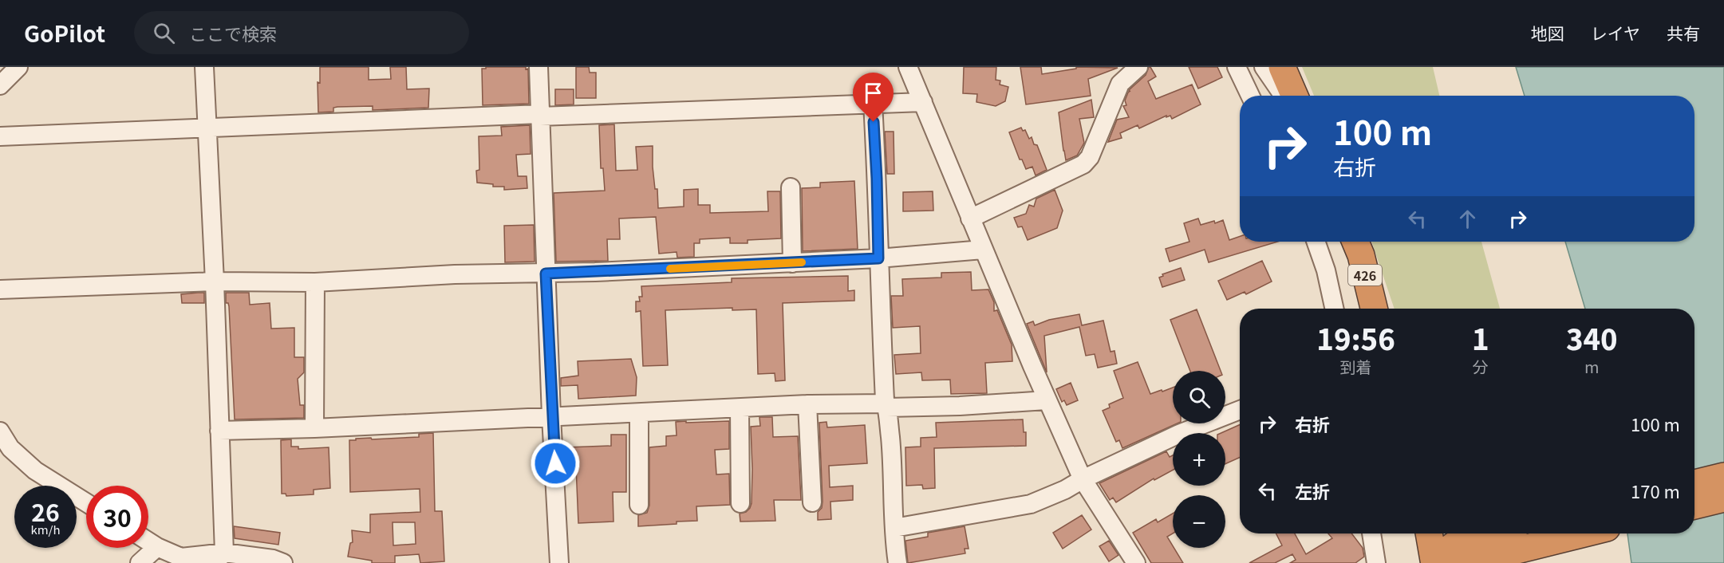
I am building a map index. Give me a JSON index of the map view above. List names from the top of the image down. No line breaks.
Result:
{"streets":{"highway":["426"]},"page":{"header":"GoPilot","search":"ここで検索","nav":["地図","レイヤ","共有"],"turn":["100 m","右折"],"eta":["19:56","到着","1","分","340","m"],"map_buttons":["+","−"],"list":[{"name":"右折","value":"100 m"},{"name":"左折","value":"170 m"}],"speed":"26 km/h","limit":"30"}}
